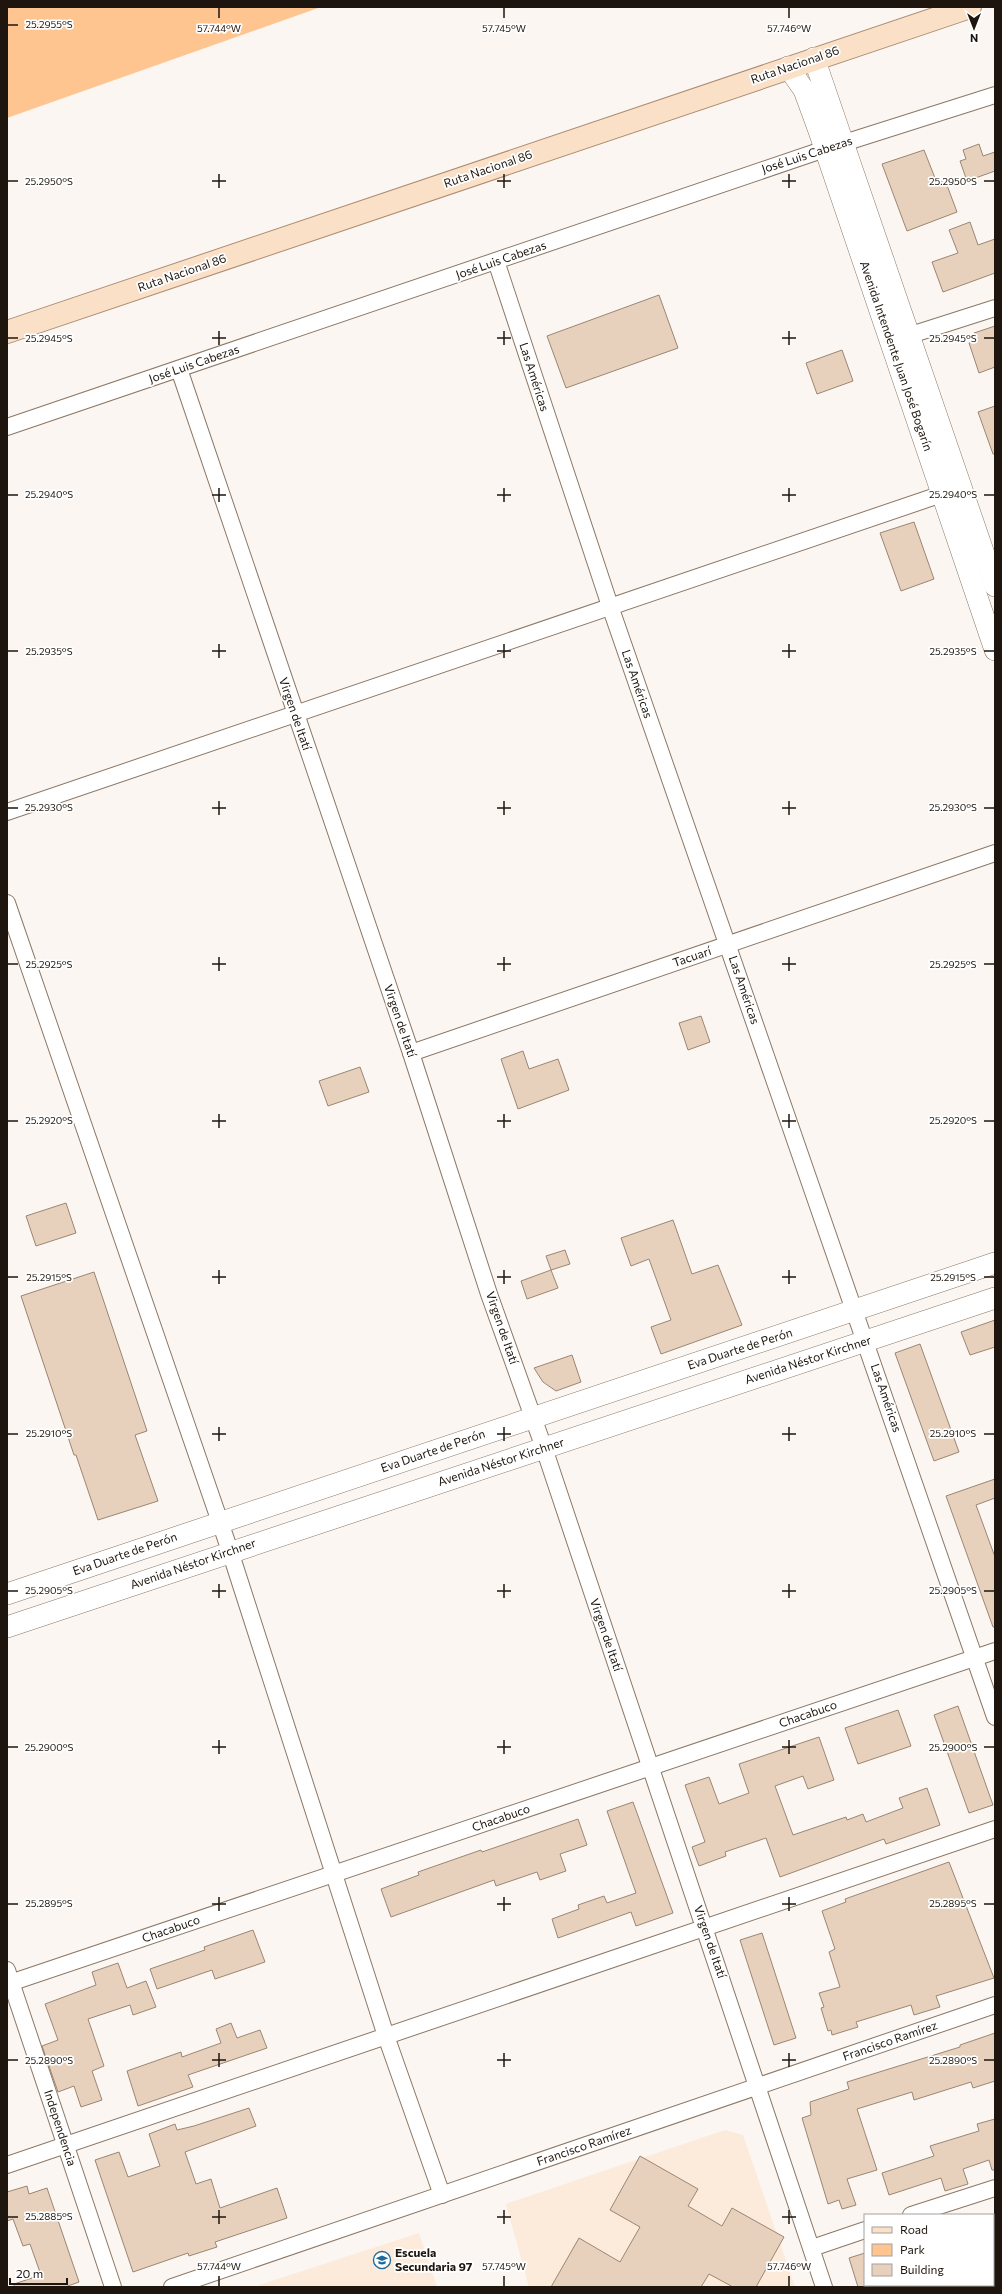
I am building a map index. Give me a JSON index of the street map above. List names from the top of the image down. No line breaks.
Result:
{"streets":{"main road":["Ruta Nacional 86"],"street":["José Luis Cabezas","Avenida Intendente Juan José Bogarín","Las Américas","Virgen de Itatí","Tacuarí","Eva Duarte de Perón","Avenida Néstor Kirchner","Chacabuco","Francisco Ramírez","Independencia"]},"crossings":[["Ruta Nacional 86","Avenida Intendente Juan José Bogarín"],["José Luis Cabezas","Avenida Intendente Juan José Bogarín"],["José Luis Cabezas","Las Américas"],["José Luis Cabezas","Virgen de Itatí"],["Las Américas","Tacuarí"],["Las Américas","Eva Duarte de Perón"],["Las Américas","Avenida Néstor Kirchner"],["Las Américas","Chacabuco"],["Virgen de Itatí","Tacuarí"],["Virgen de Itatí","Eva Duarte de Perón"],["Virgen de Itatí","Avenida Néstor Kirchner"],["Virgen de Itatí","Chacabuco"],["Virgen de Itatí","Francisco Ramírez"],["Chacabuco","Independencia"]],"places":{"school or university":["Escuela Secundaria 97"]},"legend":["Road","Park","Building"],"scale_bar":"20 m","north":"bottom","coordinates":["25.2955°S","57.744°W","57.745°W","57.746°W","25.2950°S","25.2945°S","25.2940°S","25.2935°S","25.2930°S","25.2925°S","25.2920°S","25.2915°S","25.2910°S","25.2905°S","25.2900°S","25.2895°S","25.2890°S","25.2885°S"]}
